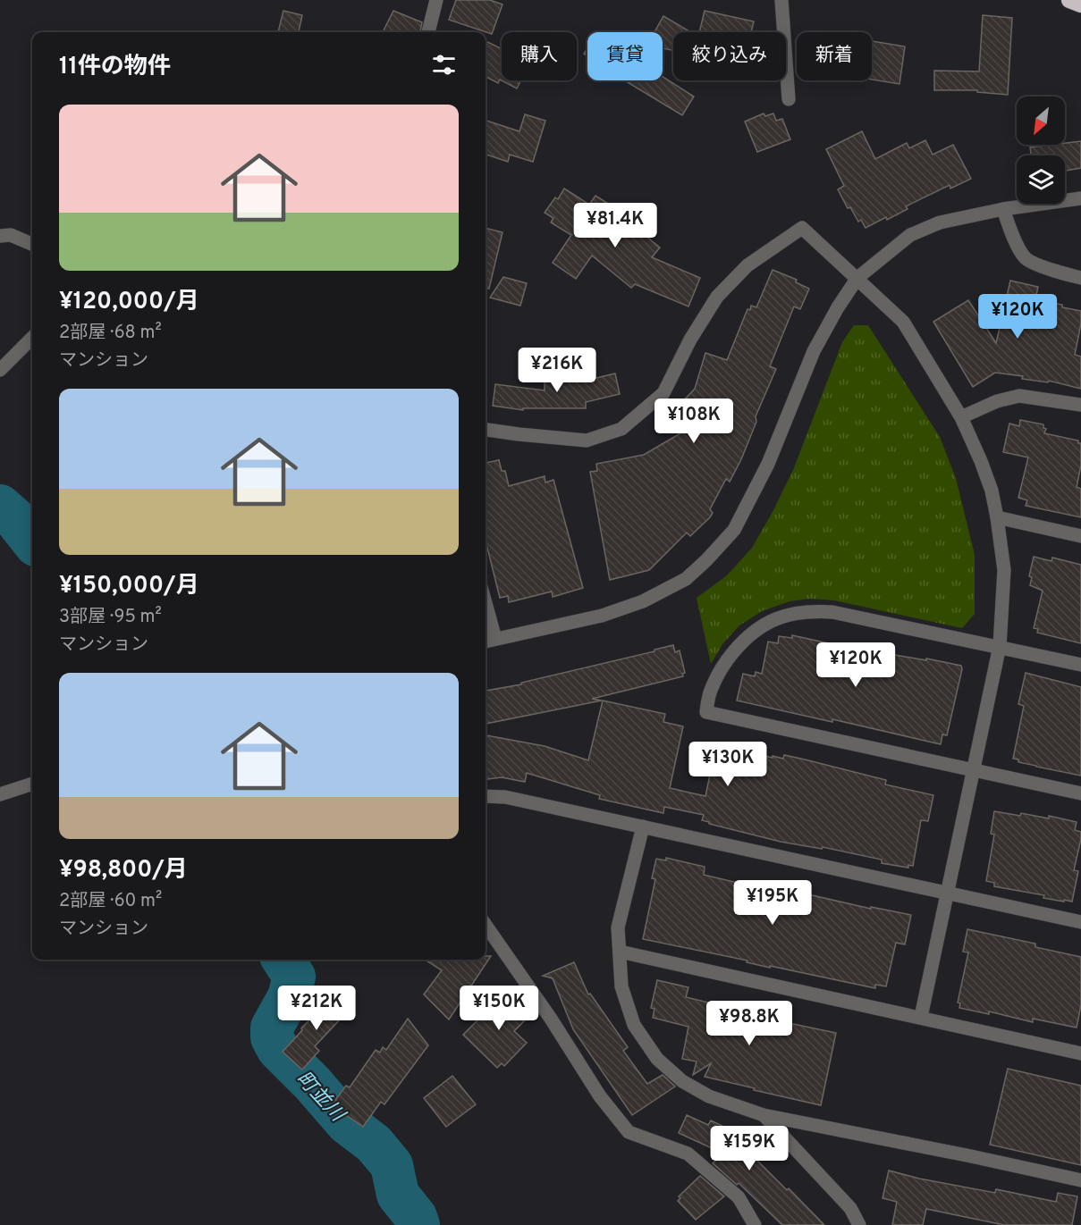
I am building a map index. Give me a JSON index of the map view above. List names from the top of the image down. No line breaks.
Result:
{"water":["町並川"],"north":"bottom left","page":{"chip":["購入","賃貸","絞り込み","新着"],"heading":"11件の物件","list":[{"name":"¥120,000/月","note":"2部屋 · 68 m² · マンション"},{"name":"¥150,000/月","note":"3部屋 · 95 m² · マンション"},{"name":"¥98,800/月","note":"2部屋 · 60 m² · マンション"}],"price":["¥81.4K","¥120K","¥216K","¥108K","¥120K","¥130K","¥195K","¥212K","¥150K","¥98.8K","¥159K"]}}
